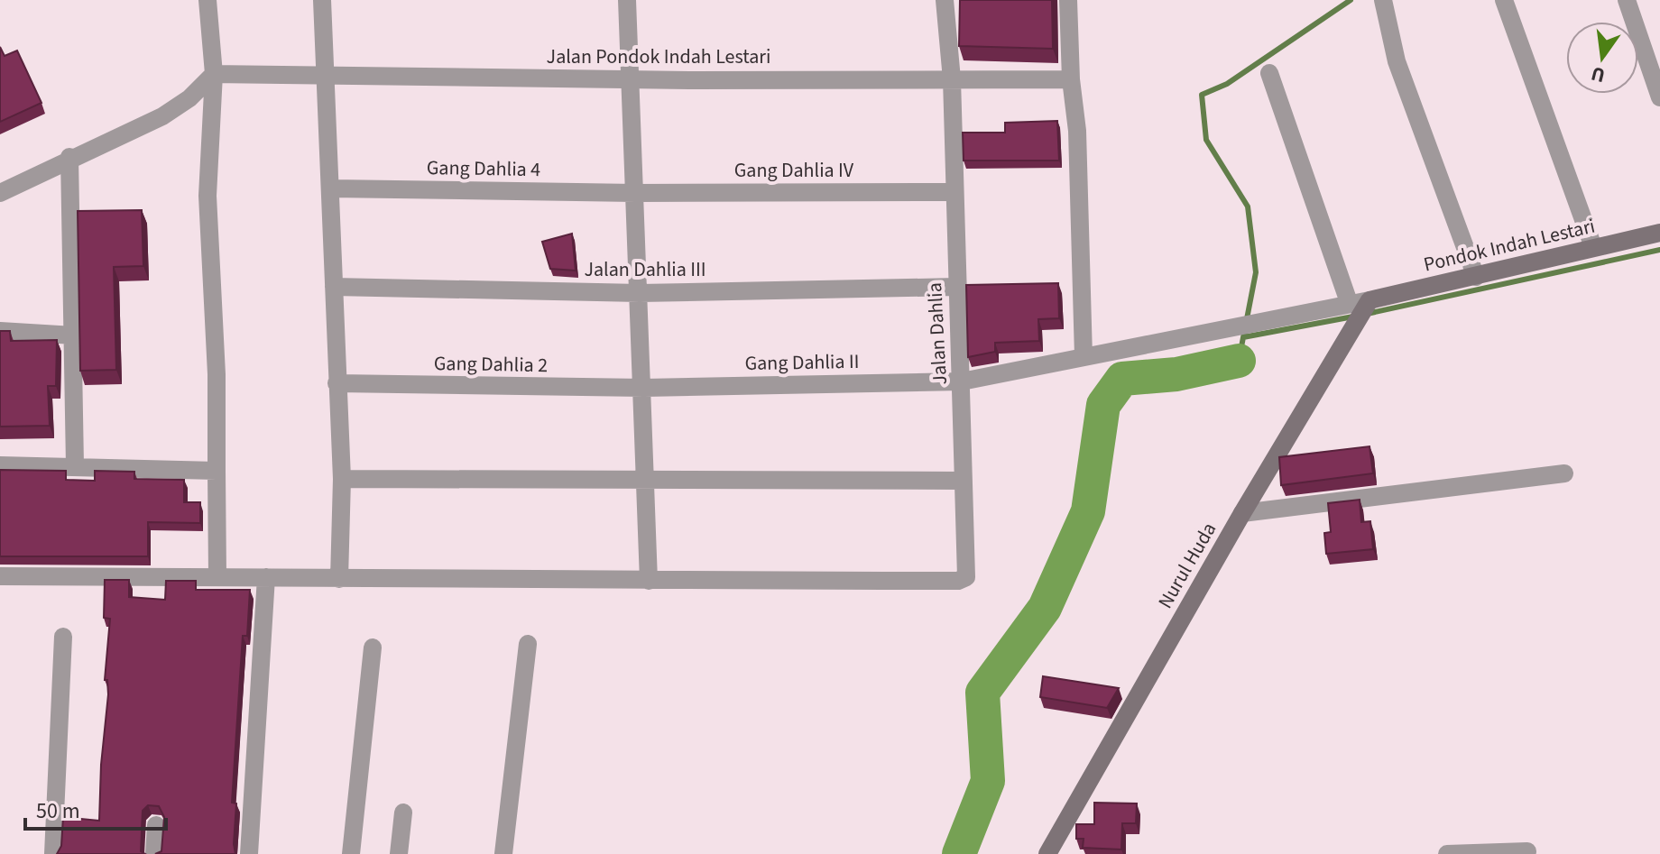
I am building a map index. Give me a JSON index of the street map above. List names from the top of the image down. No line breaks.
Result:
{"streets":{"street":["Jalan Pondok Indah Lestari","Gang Dahlia 4","Gang Dahlia IV","Pondok Indah Lestari","Jalan Dahlia III","Jalan Dahlia","Gang Dahlia II","Gang Dahlia 2","Nurul Huda"]},"crossings":[["Jalan Pondok Indah Lestari","Jalan Dahlia"],["Gang Dahlia 4","Gang Dahlia IV"],["Gang Dahlia IV","Jalan Dahlia"],["Pondok Indah Lestari","Gang Dahlia II"],["Pondok Indah Lestari","Nurul Huda"],["Jalan Dahlia III","Jalan Dahlia"],["Jalan Dahlia","Gang Dahlia II"],["Gang Dahlia II","Gang Dahlia 2"],["Gang Dahlia II","Nurul Huda"]],"scale_bar":"50 m","north":"bottom"}
